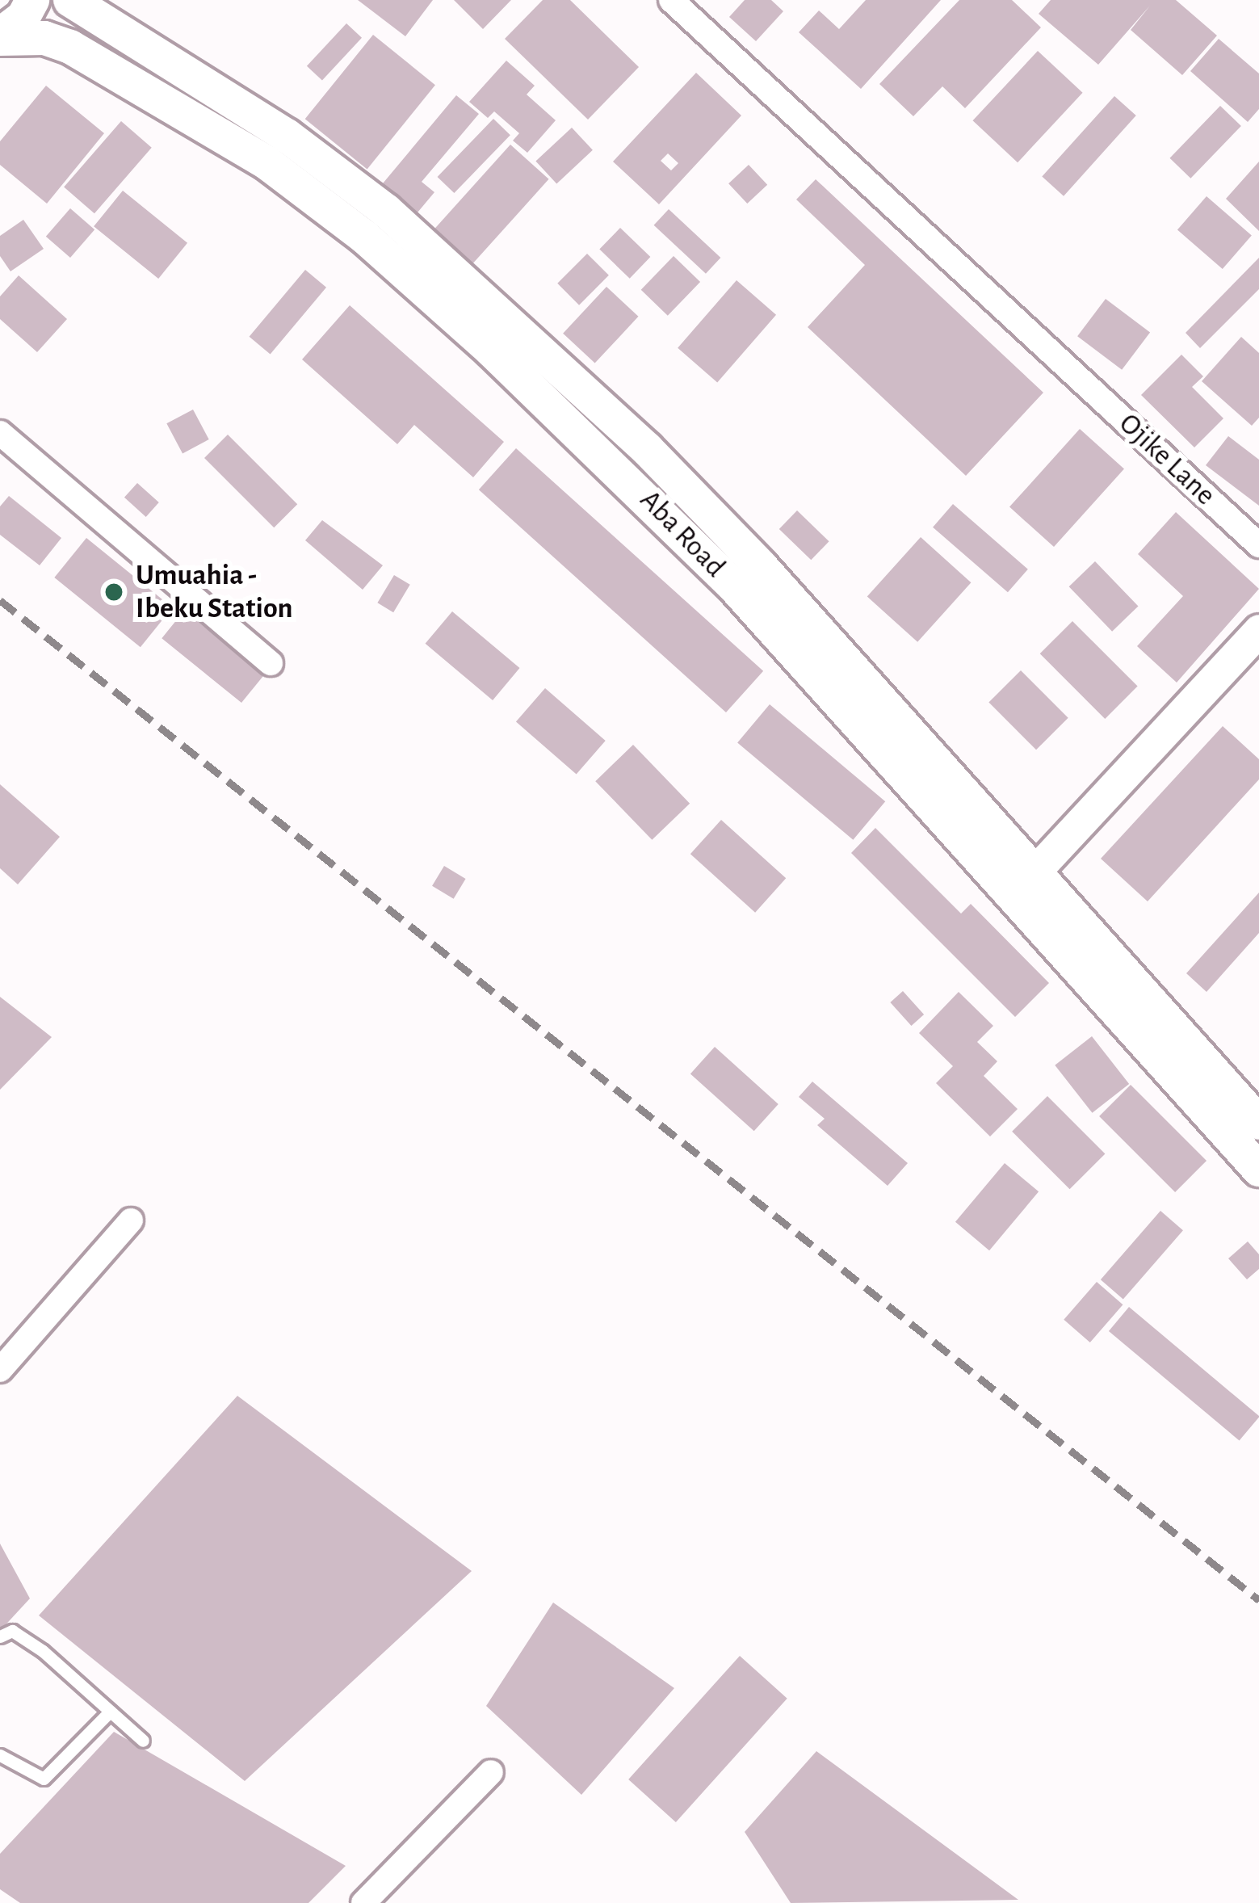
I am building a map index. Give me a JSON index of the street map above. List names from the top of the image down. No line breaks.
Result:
{"streets":{"main road":["Aba Road"],"street":["Ojike Lane"]},"places":["Umuahia - Ibeku Station"]}
